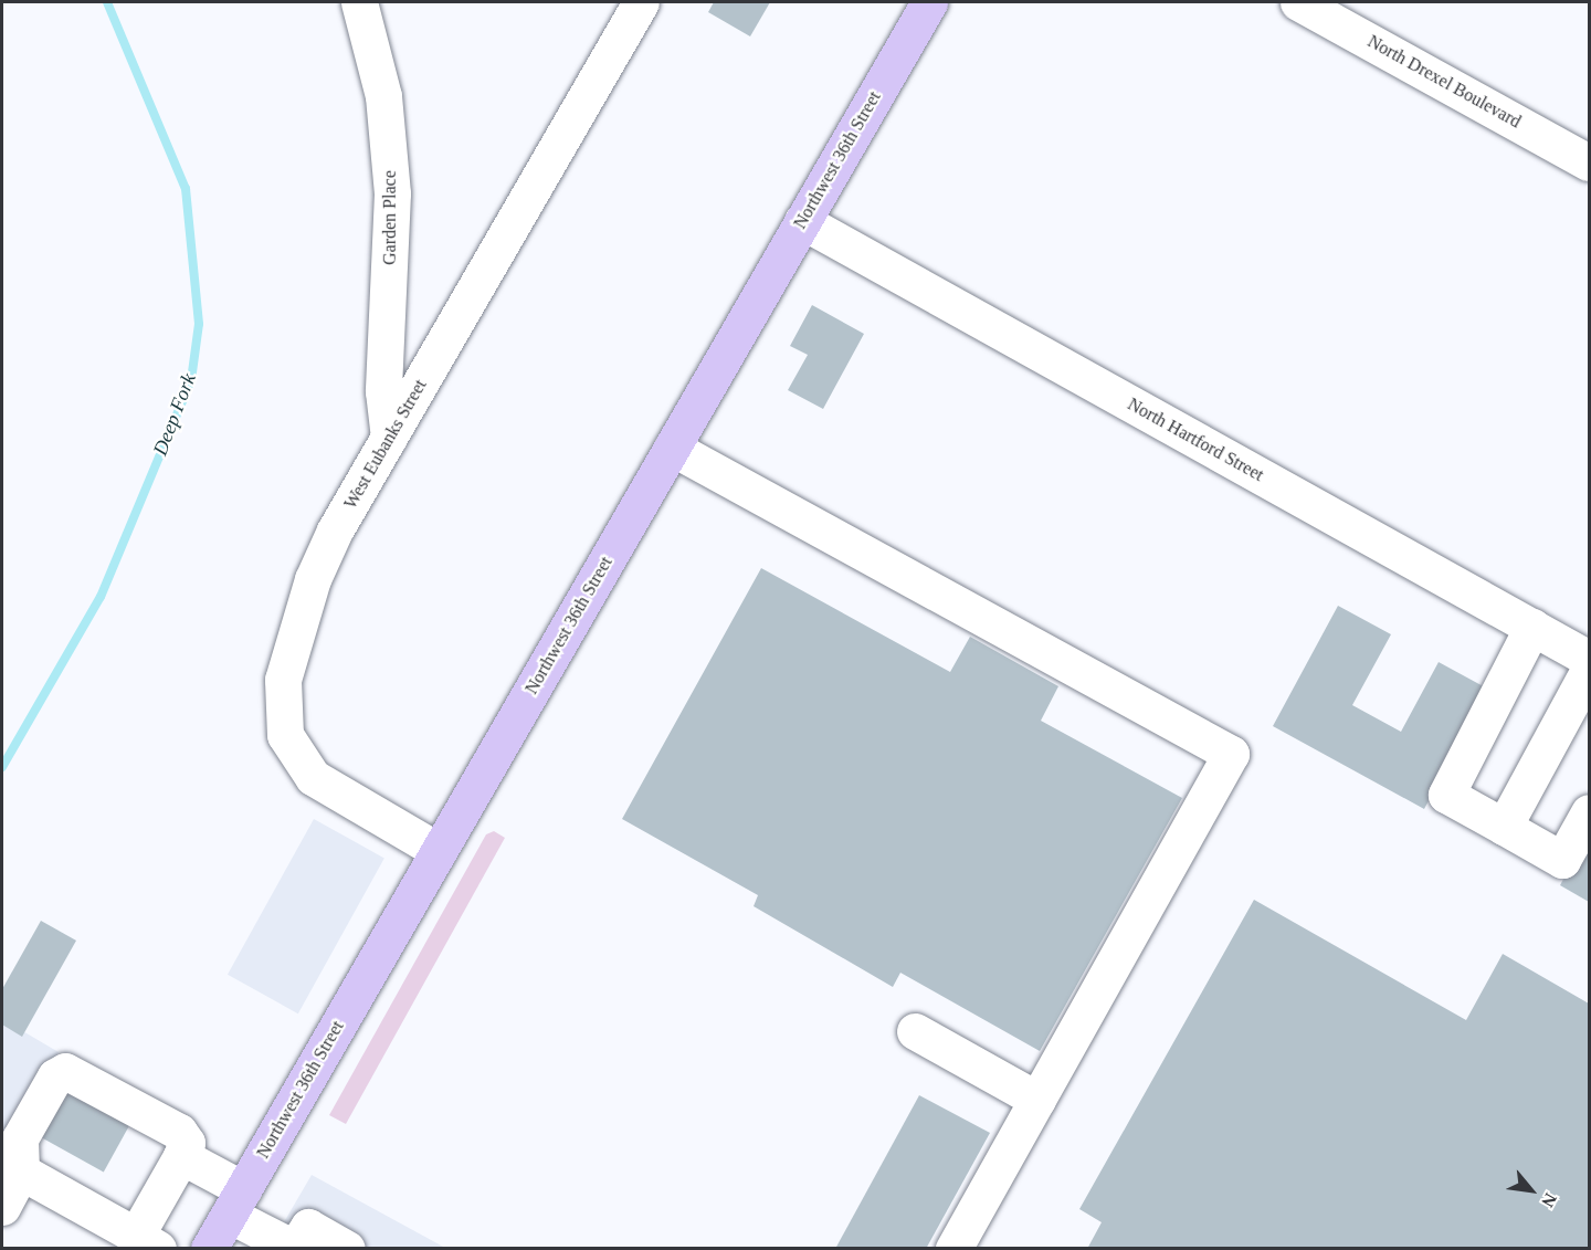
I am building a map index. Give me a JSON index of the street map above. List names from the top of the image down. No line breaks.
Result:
{"streets":{"main road":["Northwest 36th Street"],"street":["North Drexel Boulevard","Garden Place","North Hartford Street","West Eubanks Street"]},"crossings":[["Northwest 36th Street","North Hartford Street"],["Northwest 36th Street","West Eubanks Street"],["Garden Place","West Eubanks Street"]],"water":["Deep Fork"],"north":"bottom right"}
